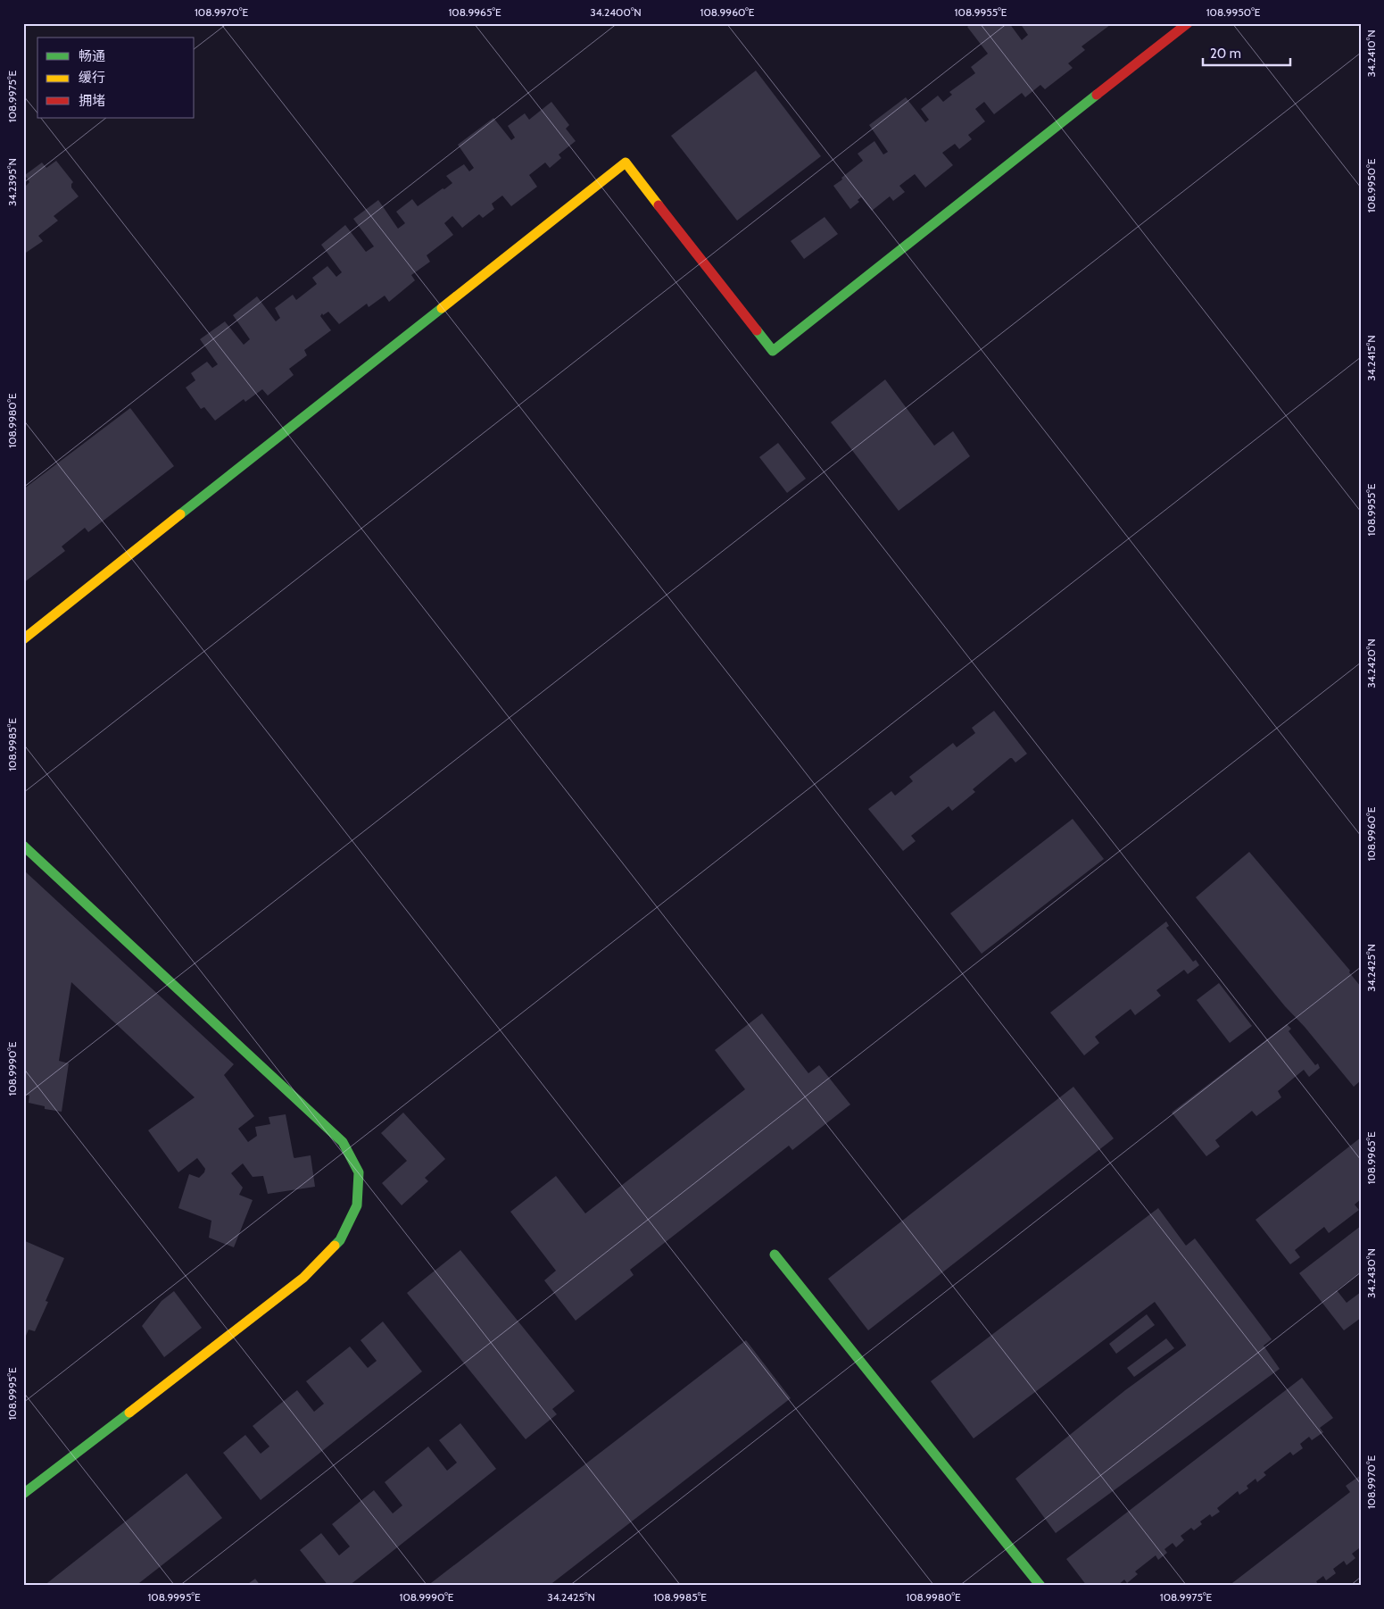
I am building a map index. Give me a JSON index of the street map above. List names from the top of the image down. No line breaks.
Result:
{"legend":["畅通","缓行","拥堵"],"scale_bar":"20 m","coordinates":["108.9970°E","108.9965°E","34.2400°N","108.9960°E","108.9955°E","108.9950°E","34.2410°N","108.9975°E","34.2395°N","34.2415°N","108.9980°E","34.2420°N","108.9985°E","34.2425°N","108.9990°E","34.2430°N","108.9995°E"]}
